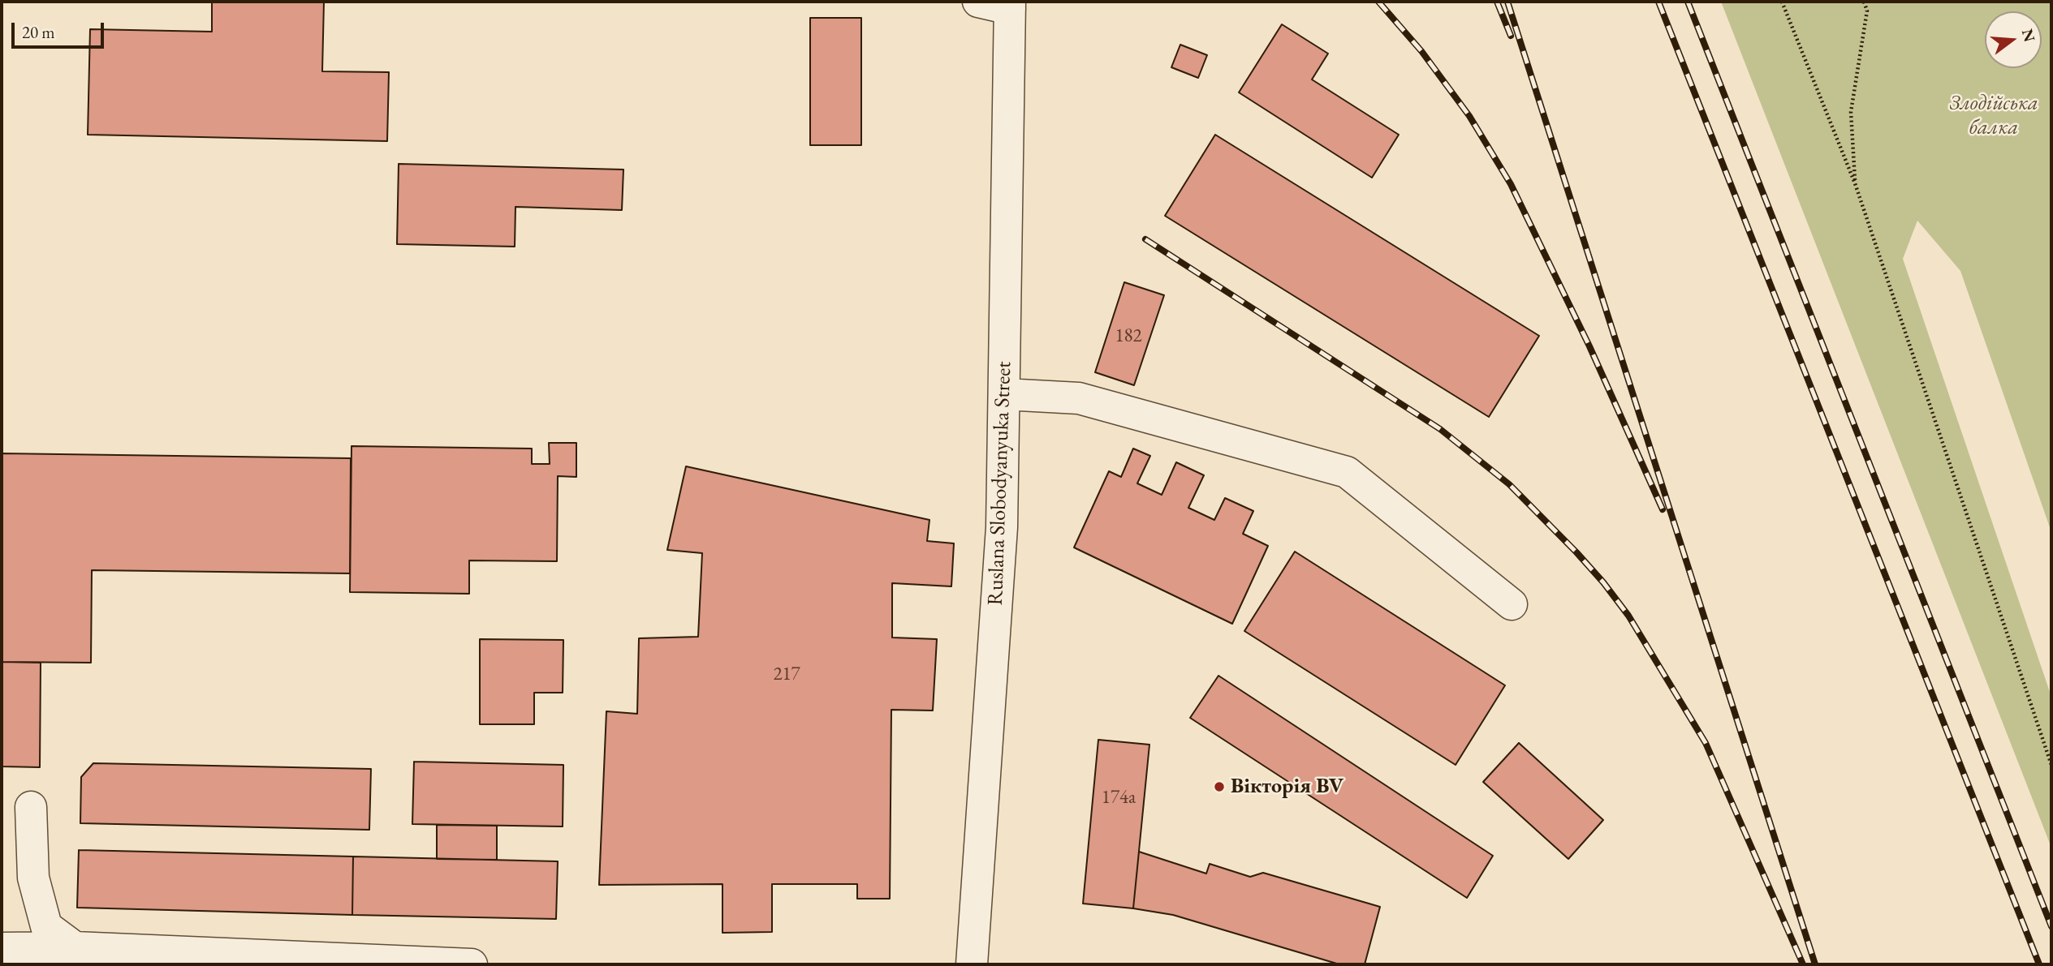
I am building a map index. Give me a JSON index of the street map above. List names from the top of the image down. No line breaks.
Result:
{"streets":{"street":["Ruslana Slobodyanyuka Street"]},"parks":["Злодійська балка"],"places":["Вікторія BV"],"house_numbers":["182","217","174а"],"scale_bar":"20 m","north":"right"}
